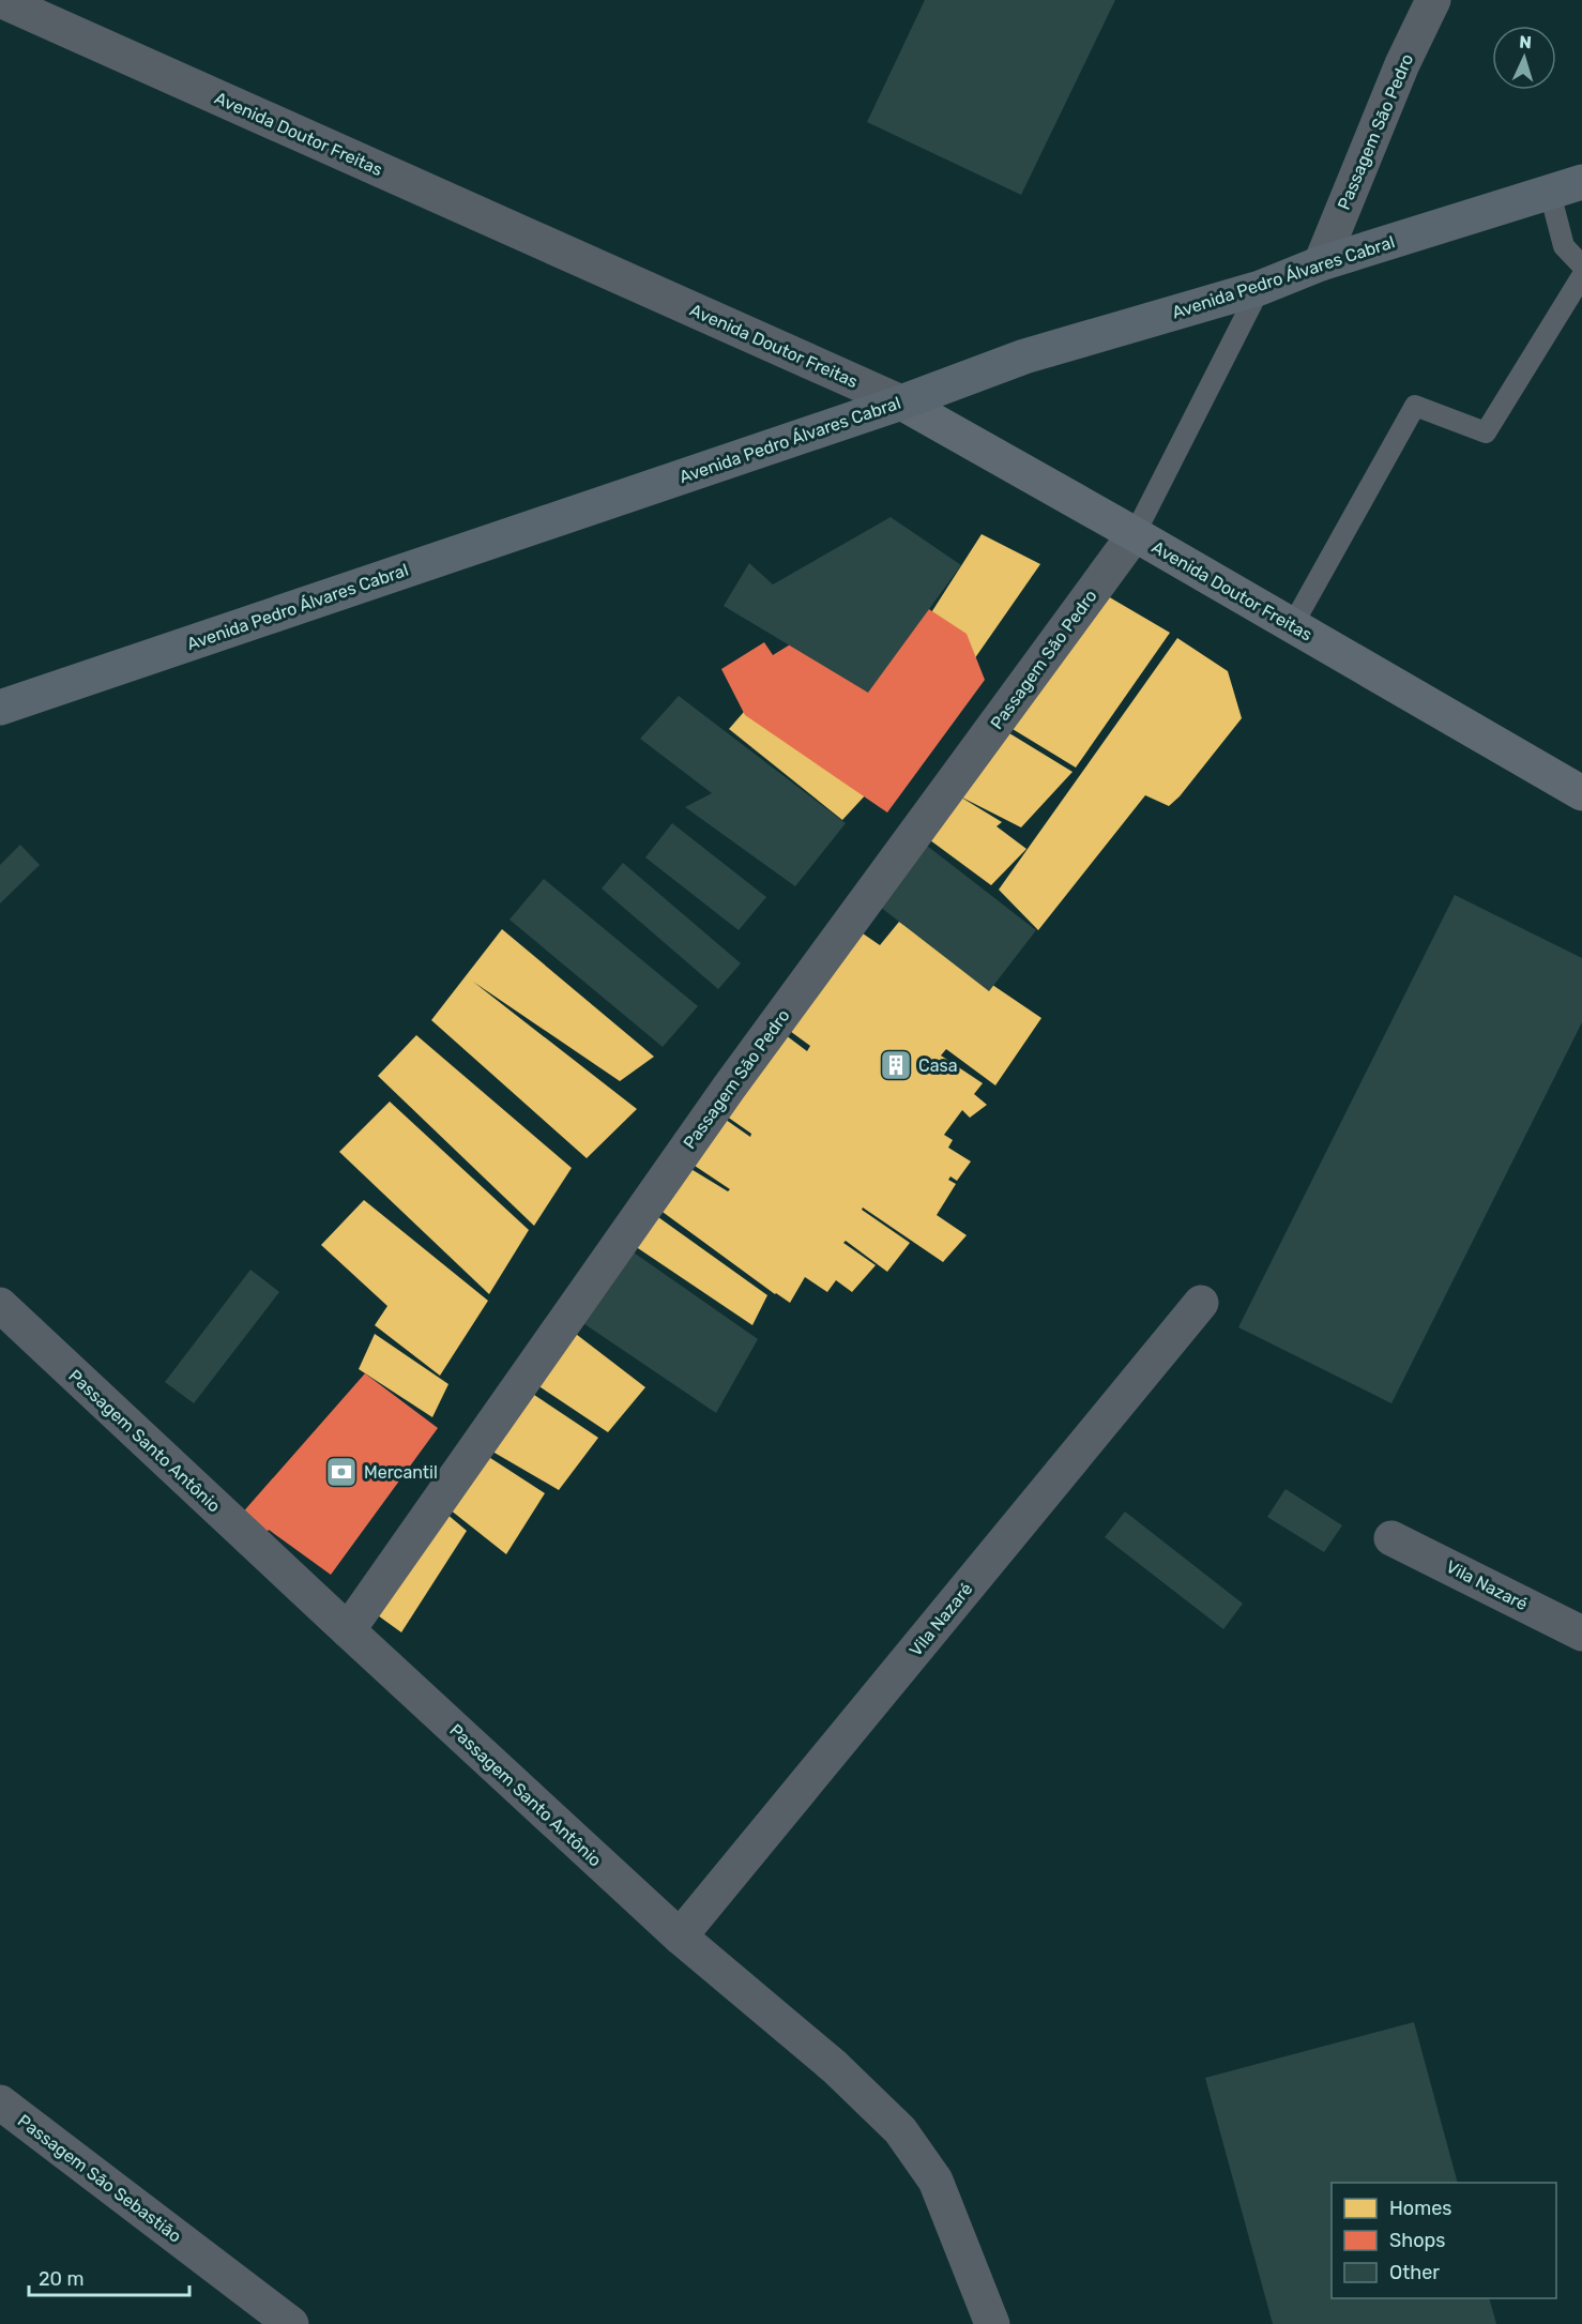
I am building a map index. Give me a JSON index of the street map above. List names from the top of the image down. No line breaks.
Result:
{"streets":{"main road":["Avenida Doutor Freitas","Avenida Pedro Álvares Cabral"],"street":["Passagem São Pedro","Passagem Santo Antônio","Vila Nazaré","Passagem São Sebastião"]},"crossings":[["Passagem São Pedro","Avenida Doutor Freitas"],["Passagem São Pedro","Avenida Pedro Álvares Cabral"],["Passagem São Pedro","Passagem Santo Antônio"],["Avenida Doutor Freitas","Avenida Pedro Álvares Cabral"],["Passagem Santo Antônio","Vila Nazaré"]],"places":{"building":["Casa"],"bank":["Mercantil"]},"legend":["Homes","Shops","Other"],"scale_bar":"20 m","north":"top"}
